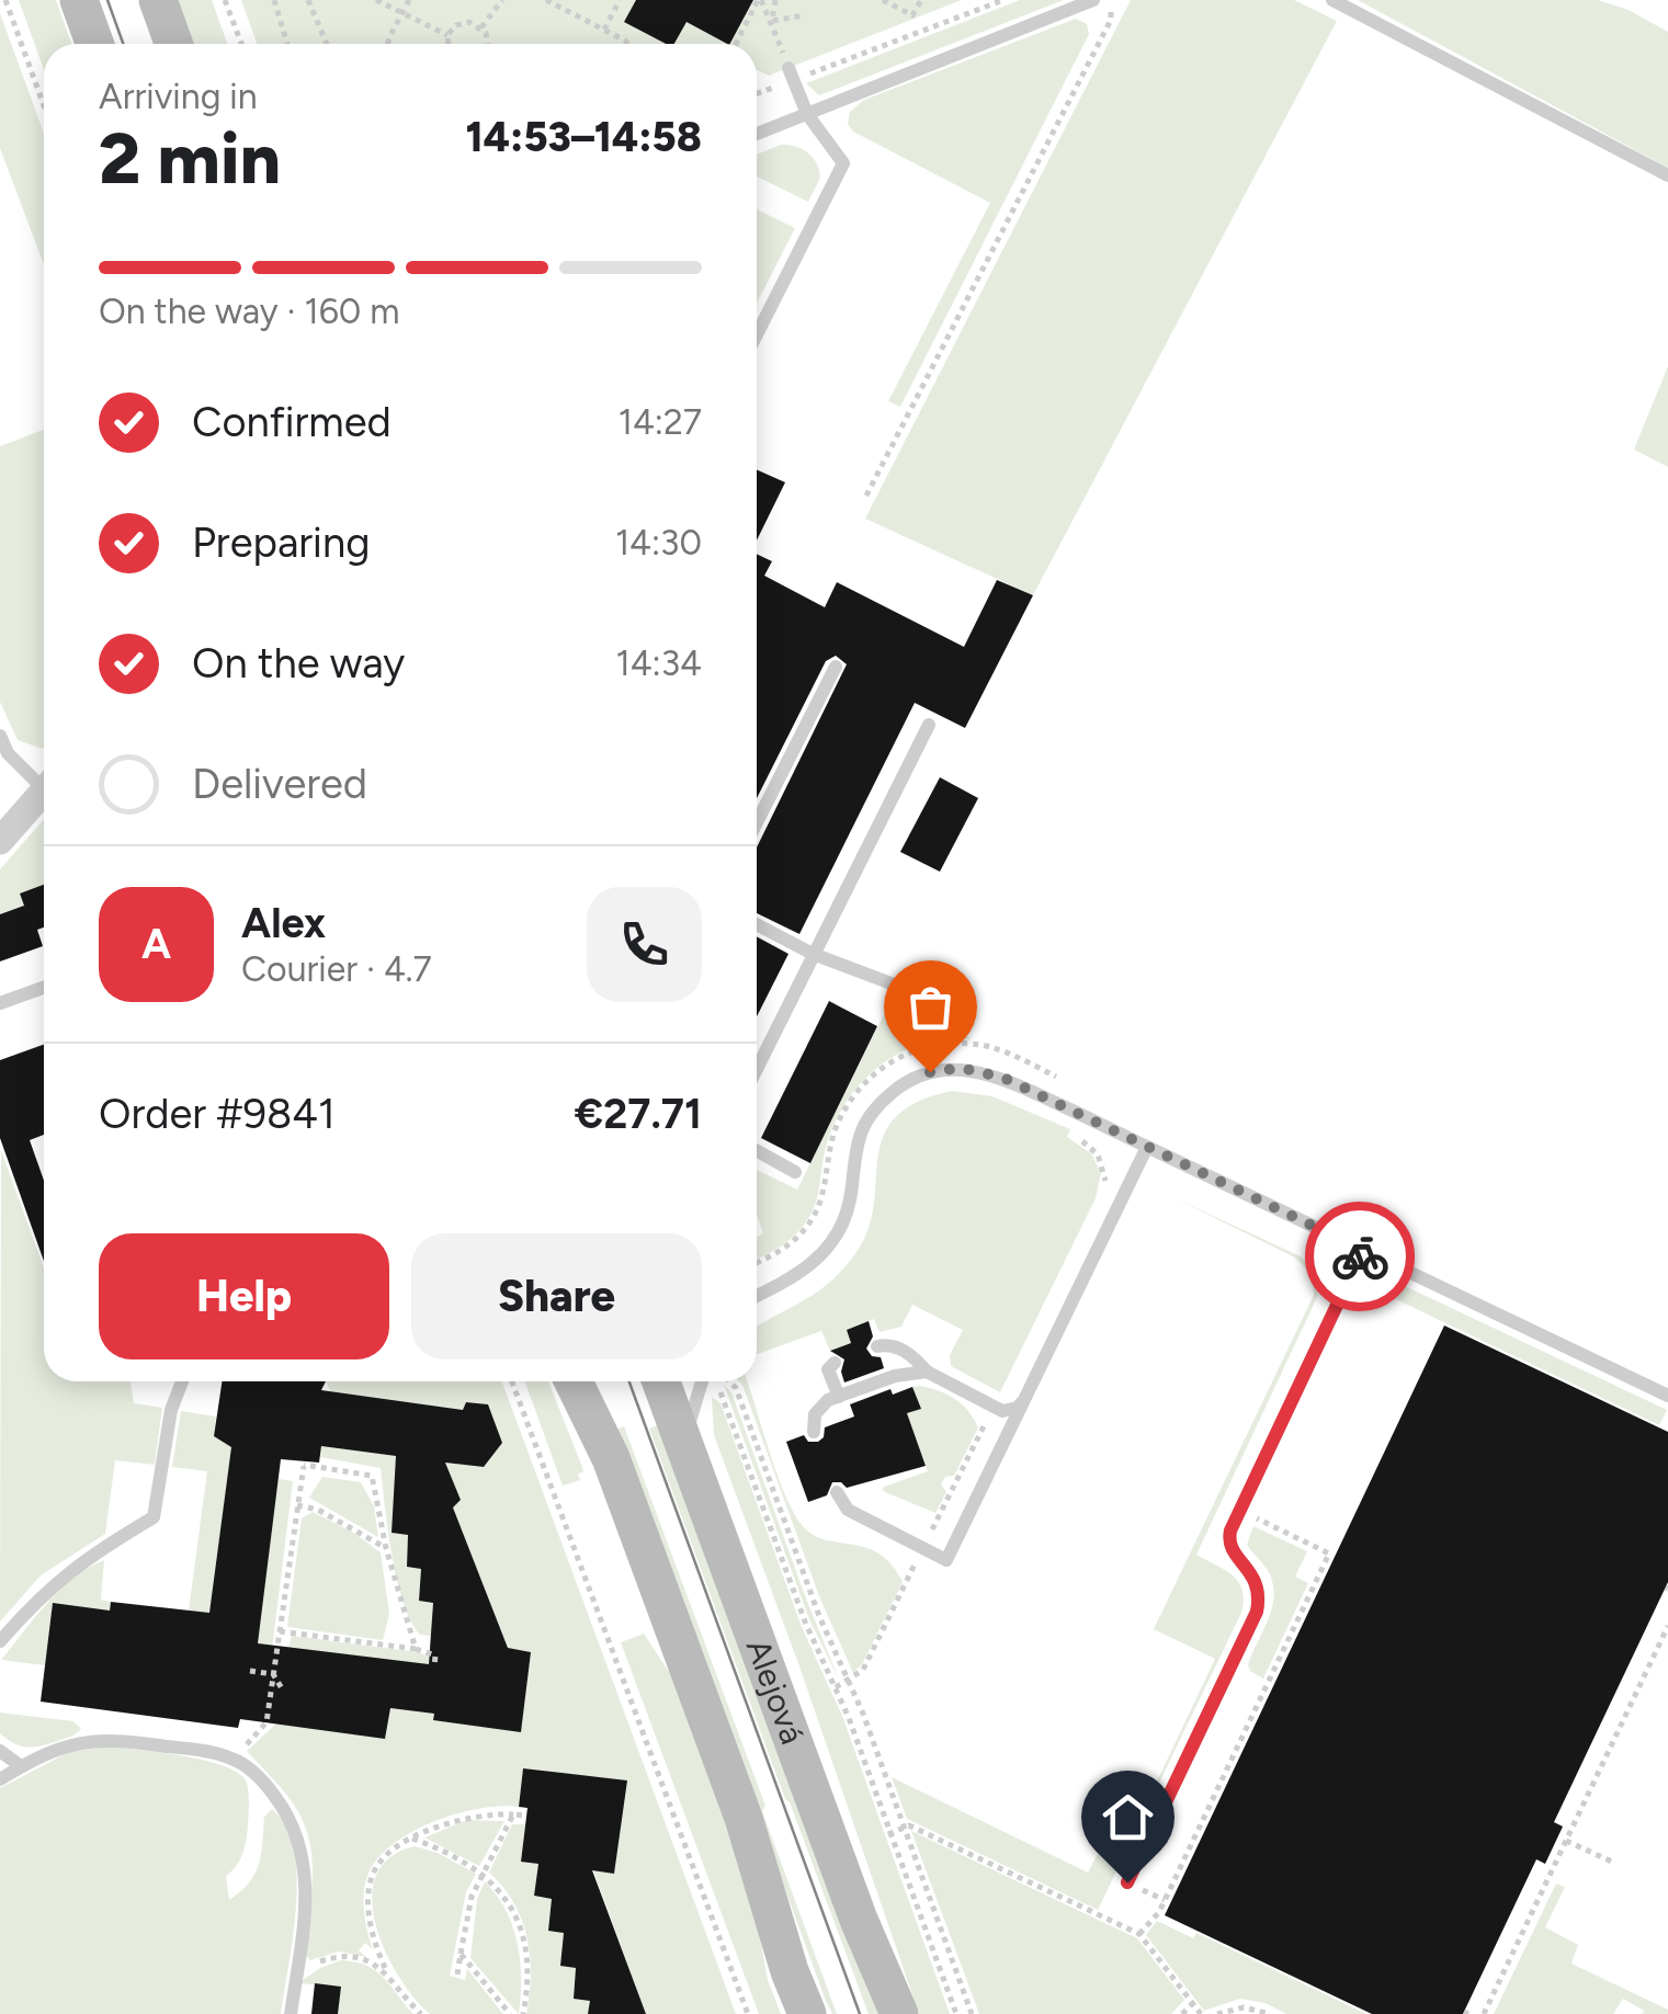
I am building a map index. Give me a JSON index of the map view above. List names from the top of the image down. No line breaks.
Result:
{"streets":{"street":["Alejová"]},"page":{"heading":["2 min","Arriving in","14:53–14:58"],"panel":["Alex","Courier · 4.7","Order #9841","€27.71"],"bar":"On the way · 160 m","list":[["Confirmed","14:27"],["Preparing","14:30"],["On the way","14:34"],"Delivered"],"round":"A","buttons":["Help","Share"]}}
